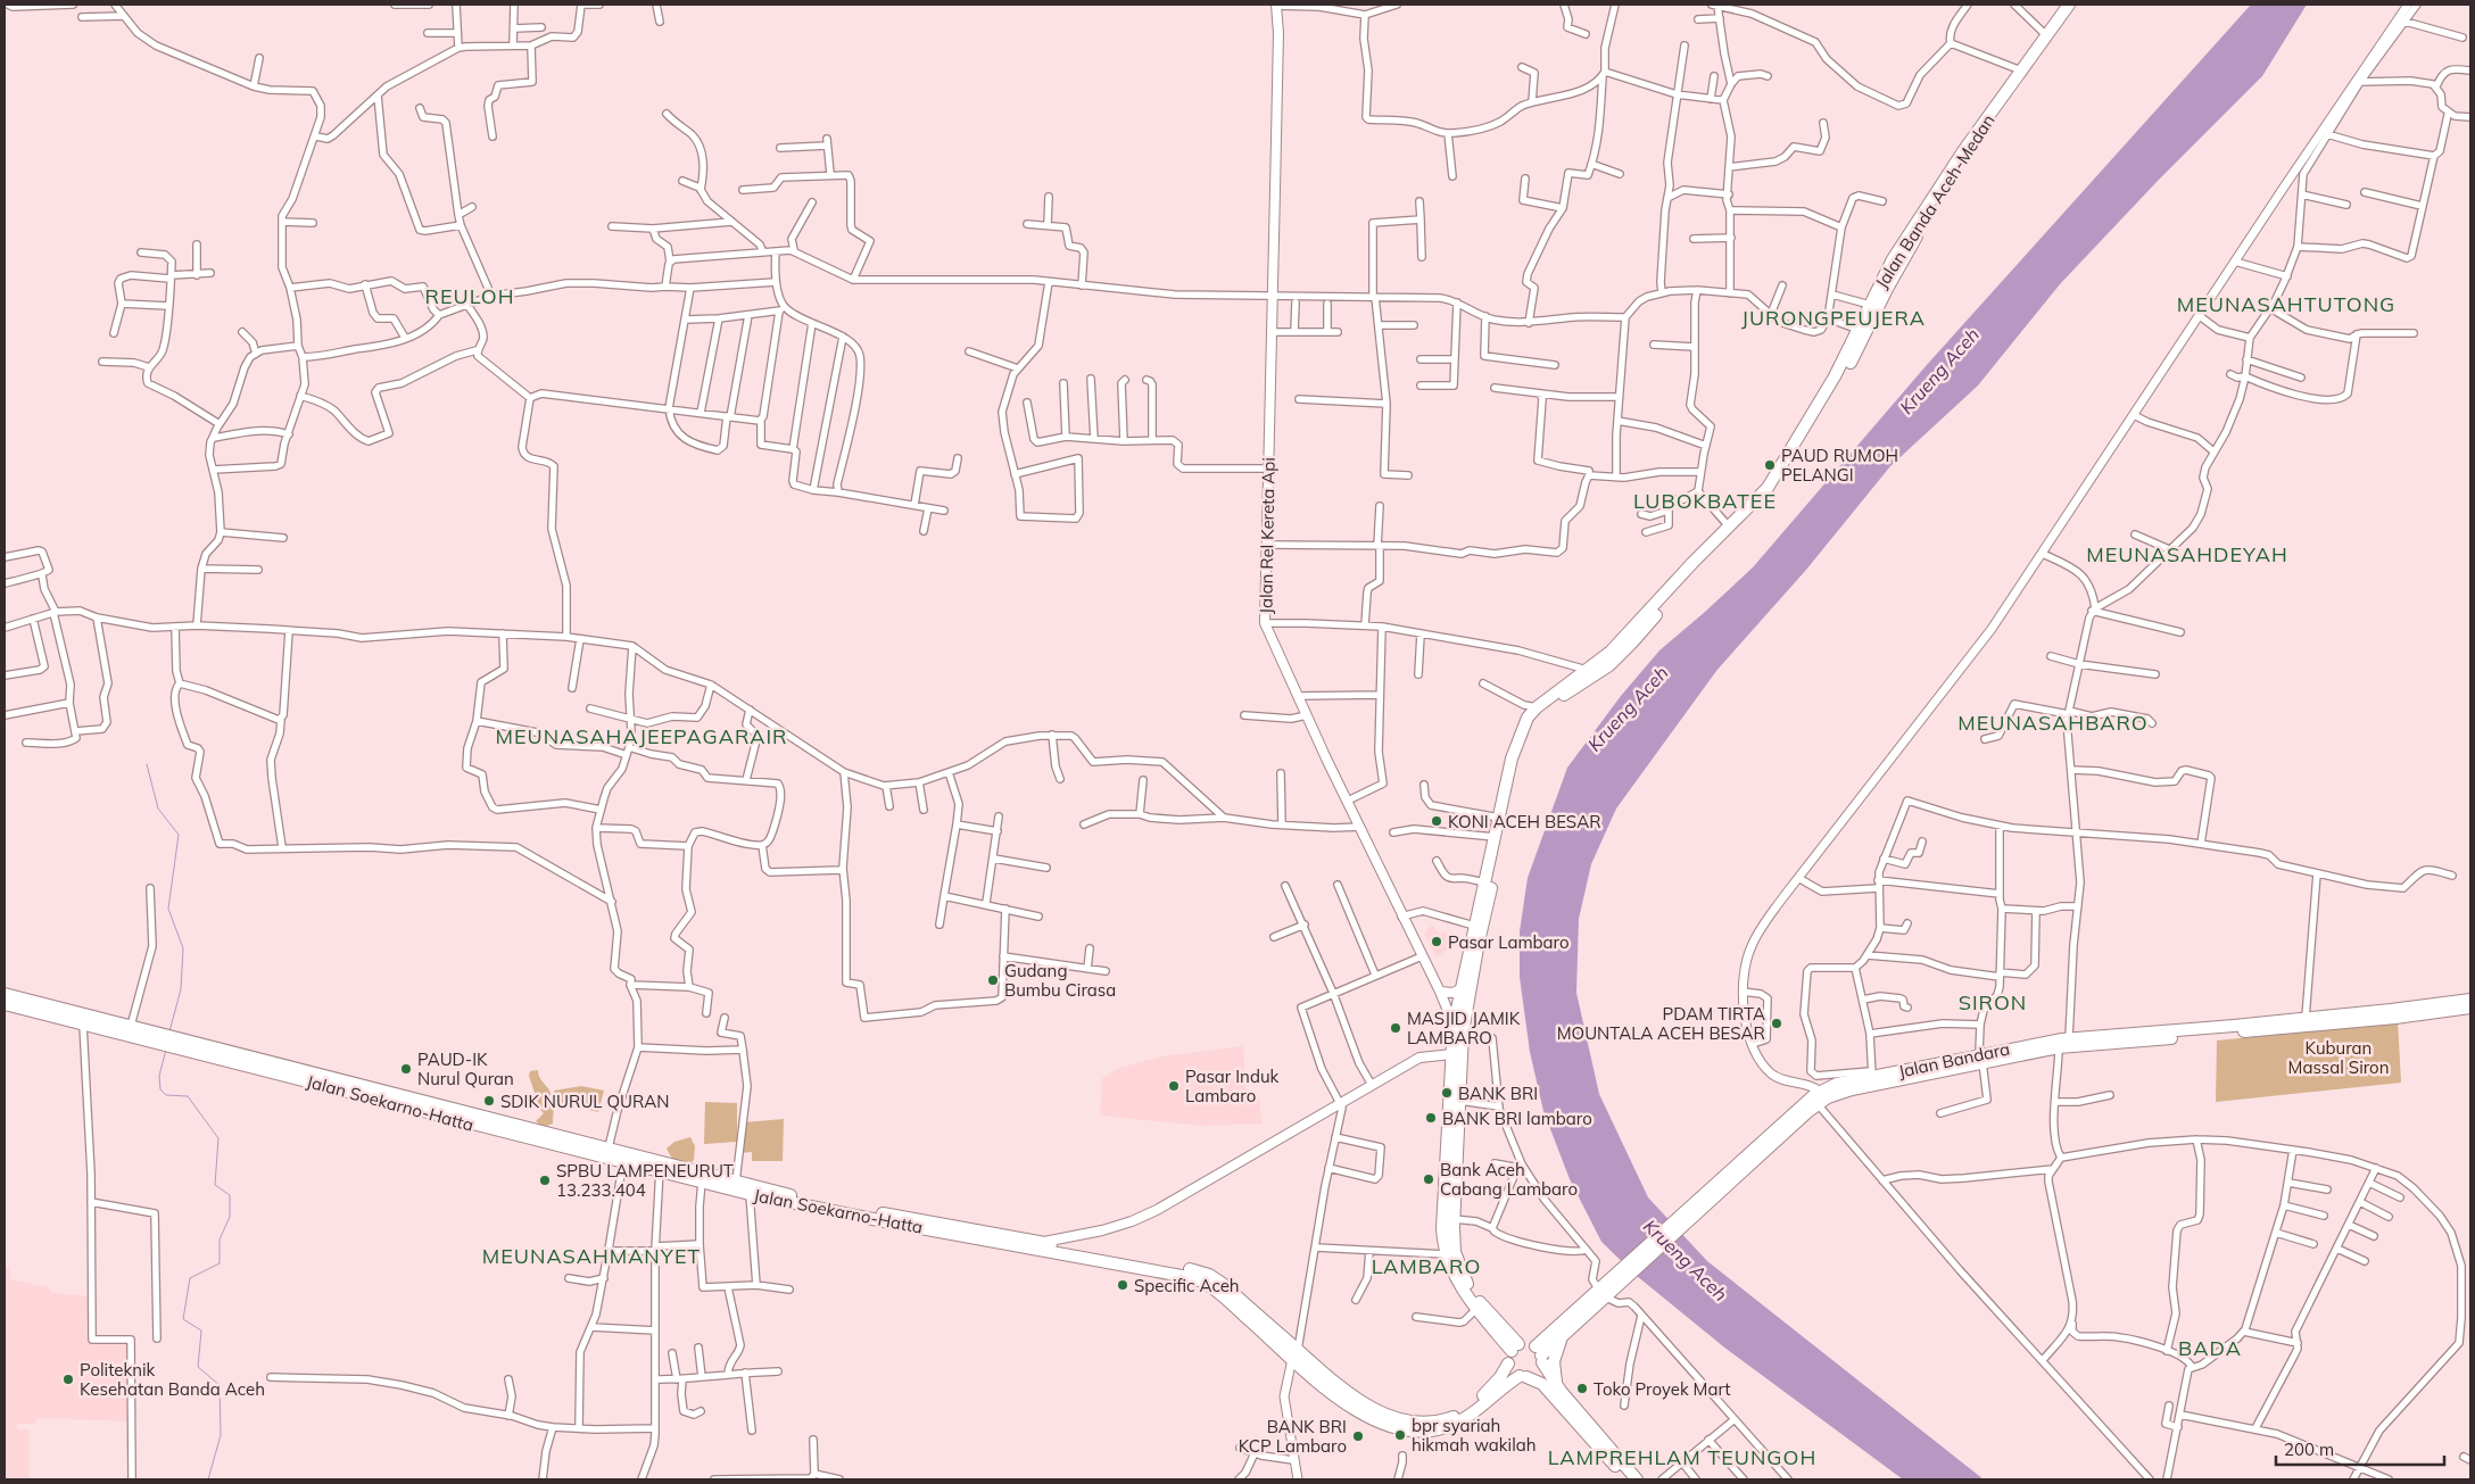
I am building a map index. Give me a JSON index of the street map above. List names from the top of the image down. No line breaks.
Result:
{"streets":{"highway":["Jalan Banda Aceh-Medan","Jalan Bandara","Jalan Soekarno-Hatta"],"main road":["Jalan Rel Kereta Api"]},"crossings":[["Jalan Banda Aceh-Medan","Jalan Rel Kereta Api"],["Jalan Banda Aceh-Medan","Jalan Bandara"],["Jalan Banda Aceh-Medan","Jalan Soekarno-Hatta"],["Jalan Bandara","Jalan Soekarno-Hatta"]],"districts":["REULOH","MEUNASAHTUTONG","JURONGPEUJERA","LUBOKBATEE","MEUNASAHDEYAH","MEUNASAHBARO","MEUNASAHAJEEPAGARAIR","SIRON","MEUNASAHMANYET","LAMBARO","BADA","LAMPREHLAM TEUNGOH"],"water":["Krueng Aceh"],"parks":["Kuburan Massal Siron"],"places":["PAUD RUMOH PELANGI","KONI ACEH BESAR","Pasar Lambaro","Gudang Bumbu Cirasa","PDAM TIRTA MOUNTALA ACEH BESAR","MASJID JAMIK LAMBARO","PAUD-IK Nurul Quran","Pasar Induk Lambaro","BANK BRI","SDIK NURUL QURAN","BANK BRI lambaro","Bank Aceh Cabang Lambaro","SPBU LAMPENEURUT 13.233.404","Specific Aceh","Politeknik Kesehatan Banda Aceh","Toko Proyek Mart","bpr syariah hikmah wakilah","BANK BRI KCP Lambaro"],"scale_bar":"200 m"}
